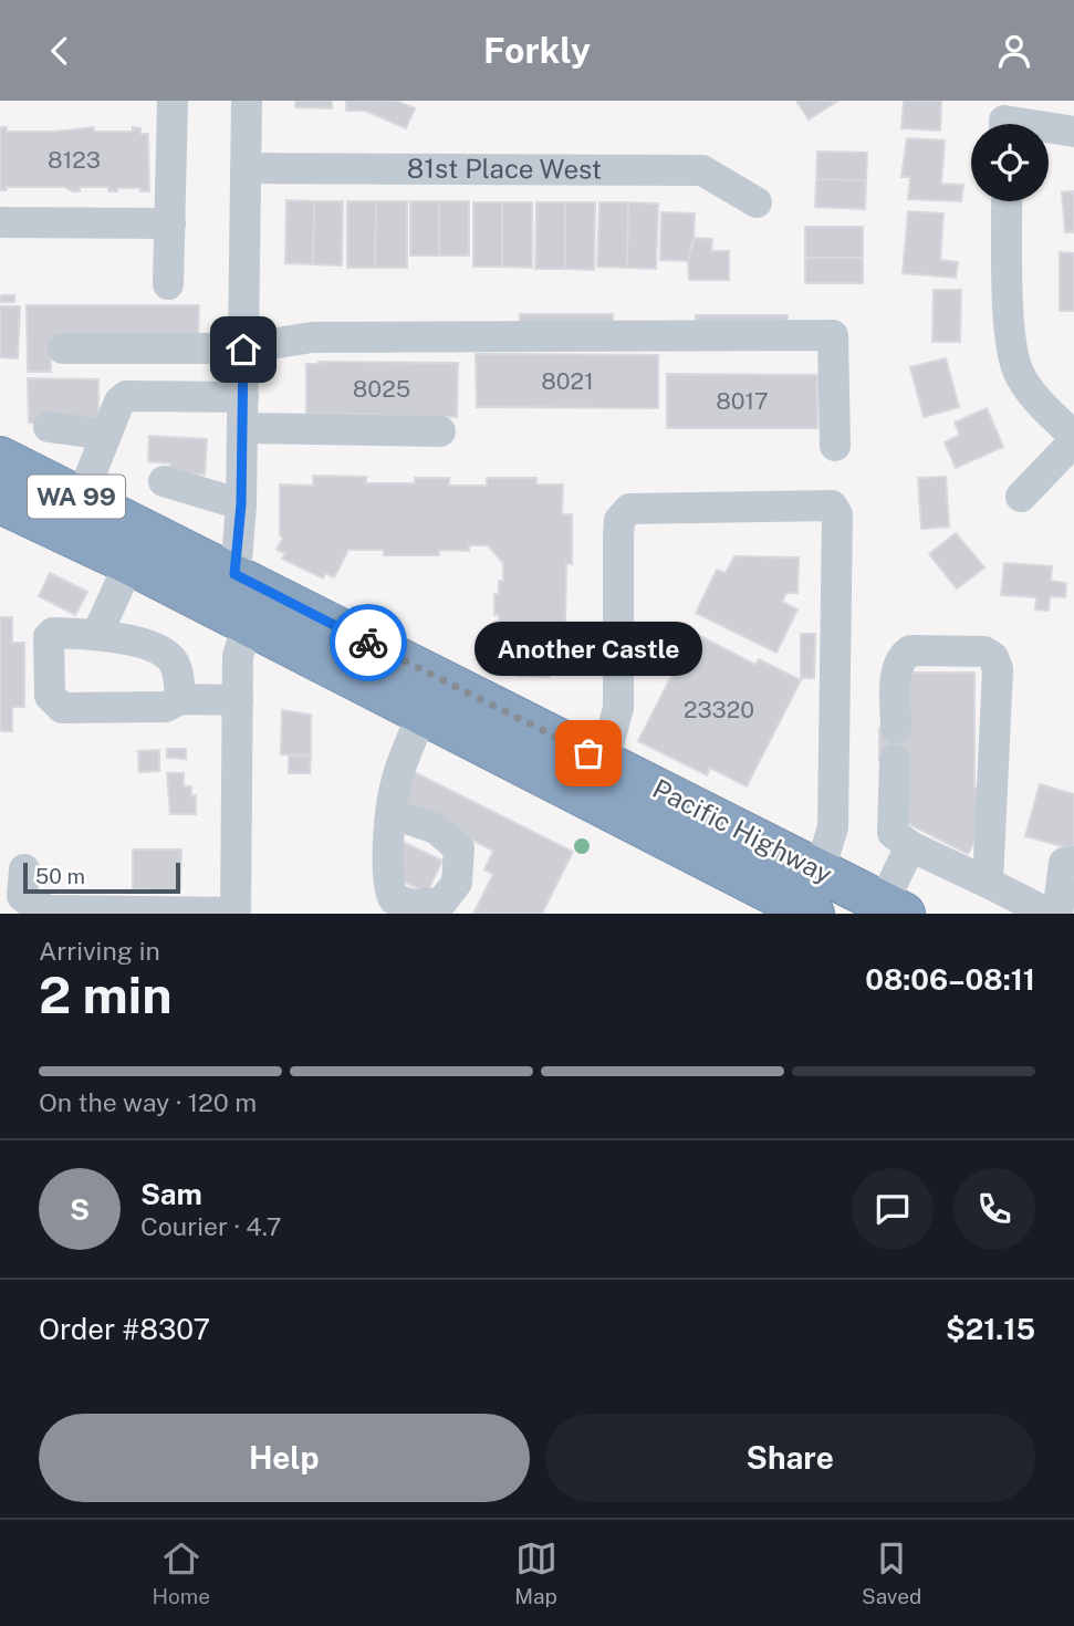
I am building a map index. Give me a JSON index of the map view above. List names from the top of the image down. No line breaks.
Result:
{"streets":{"highway":["WA 99","Pacific Highway"],"street":["81st Place West"]},"places":["Another Castle"],"house_numbers":["8123","8021","8025","8017","23320"],"scale_bar":"50 m","page":{"header":"Forkly","bubble":"Another Castle","scale":"50 m","heading":["2 min","Arriving in","08:06–08:11"],"panel":["Sam","Courier · 4.7","Order #8307","$21.15"],"bar":"On the way · 120 m","round":"S","buttons":["Help","Share"],"tabs":["Home","Map","Saved"]}}
